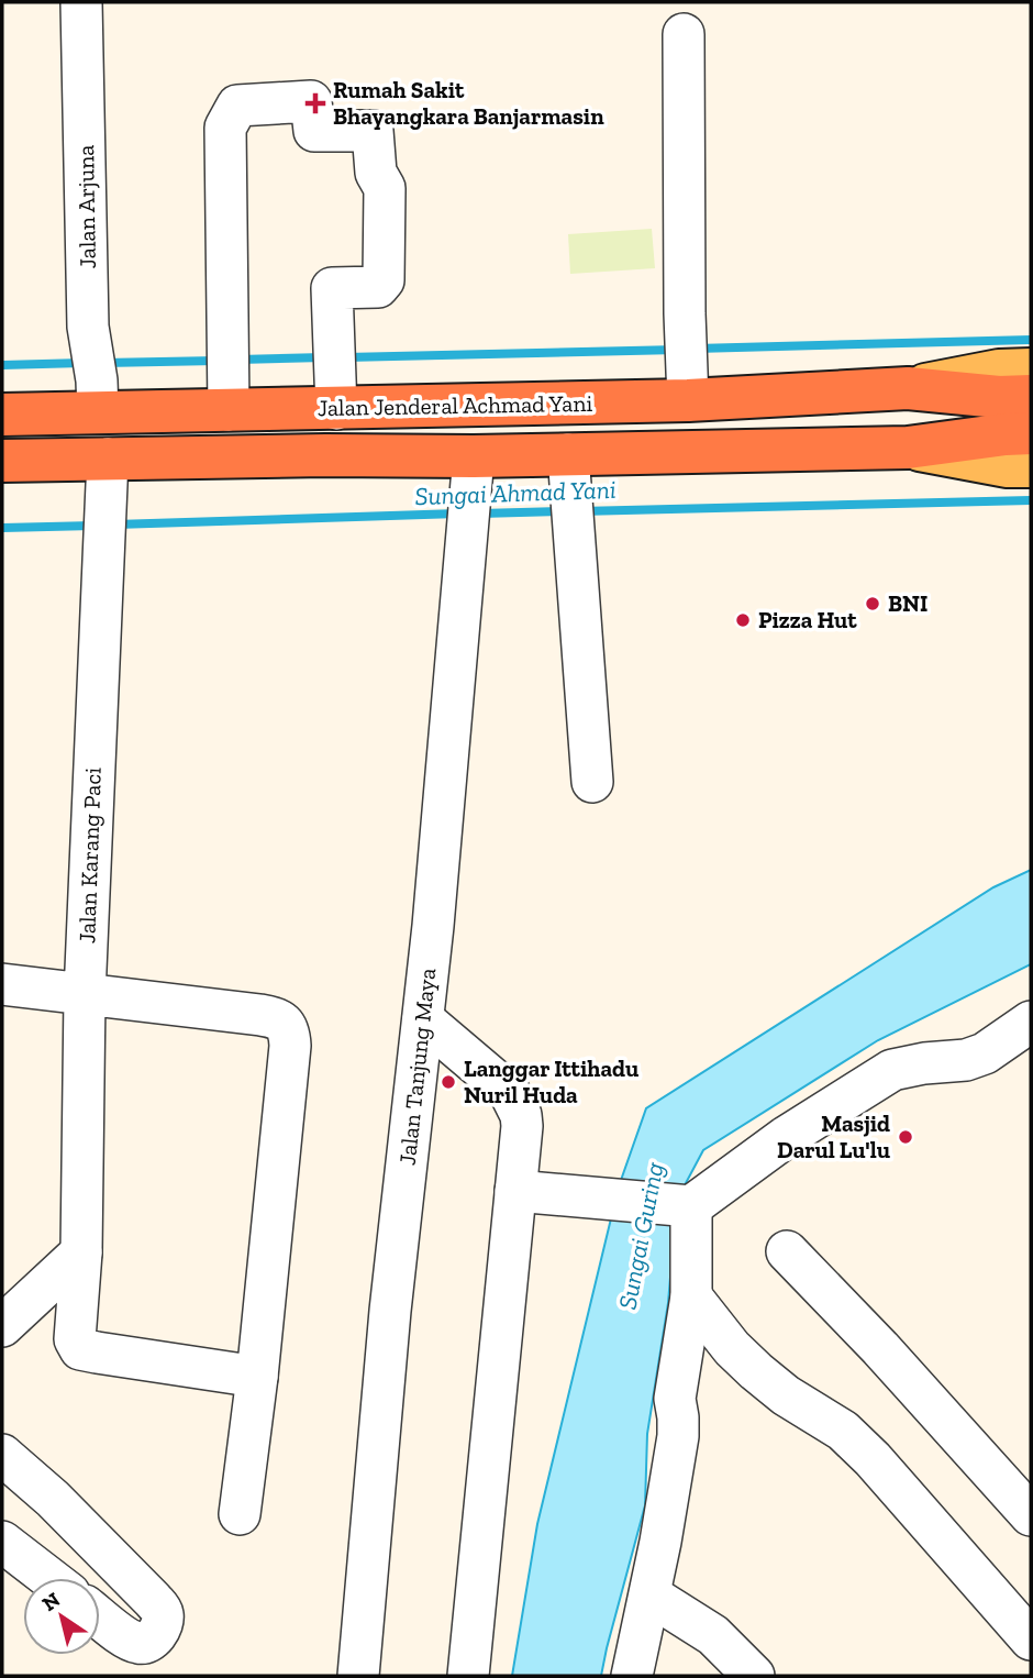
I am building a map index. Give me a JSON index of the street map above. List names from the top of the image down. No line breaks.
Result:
{"streets":{"highway":["Jalan Jenderal Achmad Yani"],"street":["Jalan Arjuna","Jalan Karang Paci","Jalan Tanjung Maya"]},"crossings":[["Jalan Arjuna","Jalan Jenderal Achmad Yani"],["Jalan Jenderal Achmad Yani","Jalan Karang Paci"],["Jalan Jenderal Achmad Yani","Jalan Tanjung Maya"]],"water":["Sungai Ahmad Yani","Sungai Guring"],"places":{"health":["Rumah Sakit Bhayangkara Banjarmasin"],"other":["BNI","Pizza Hut","Langgar Ittihadu Nuril Huda","Masjid Darul Lu'lu"]},"north":"top left"}
